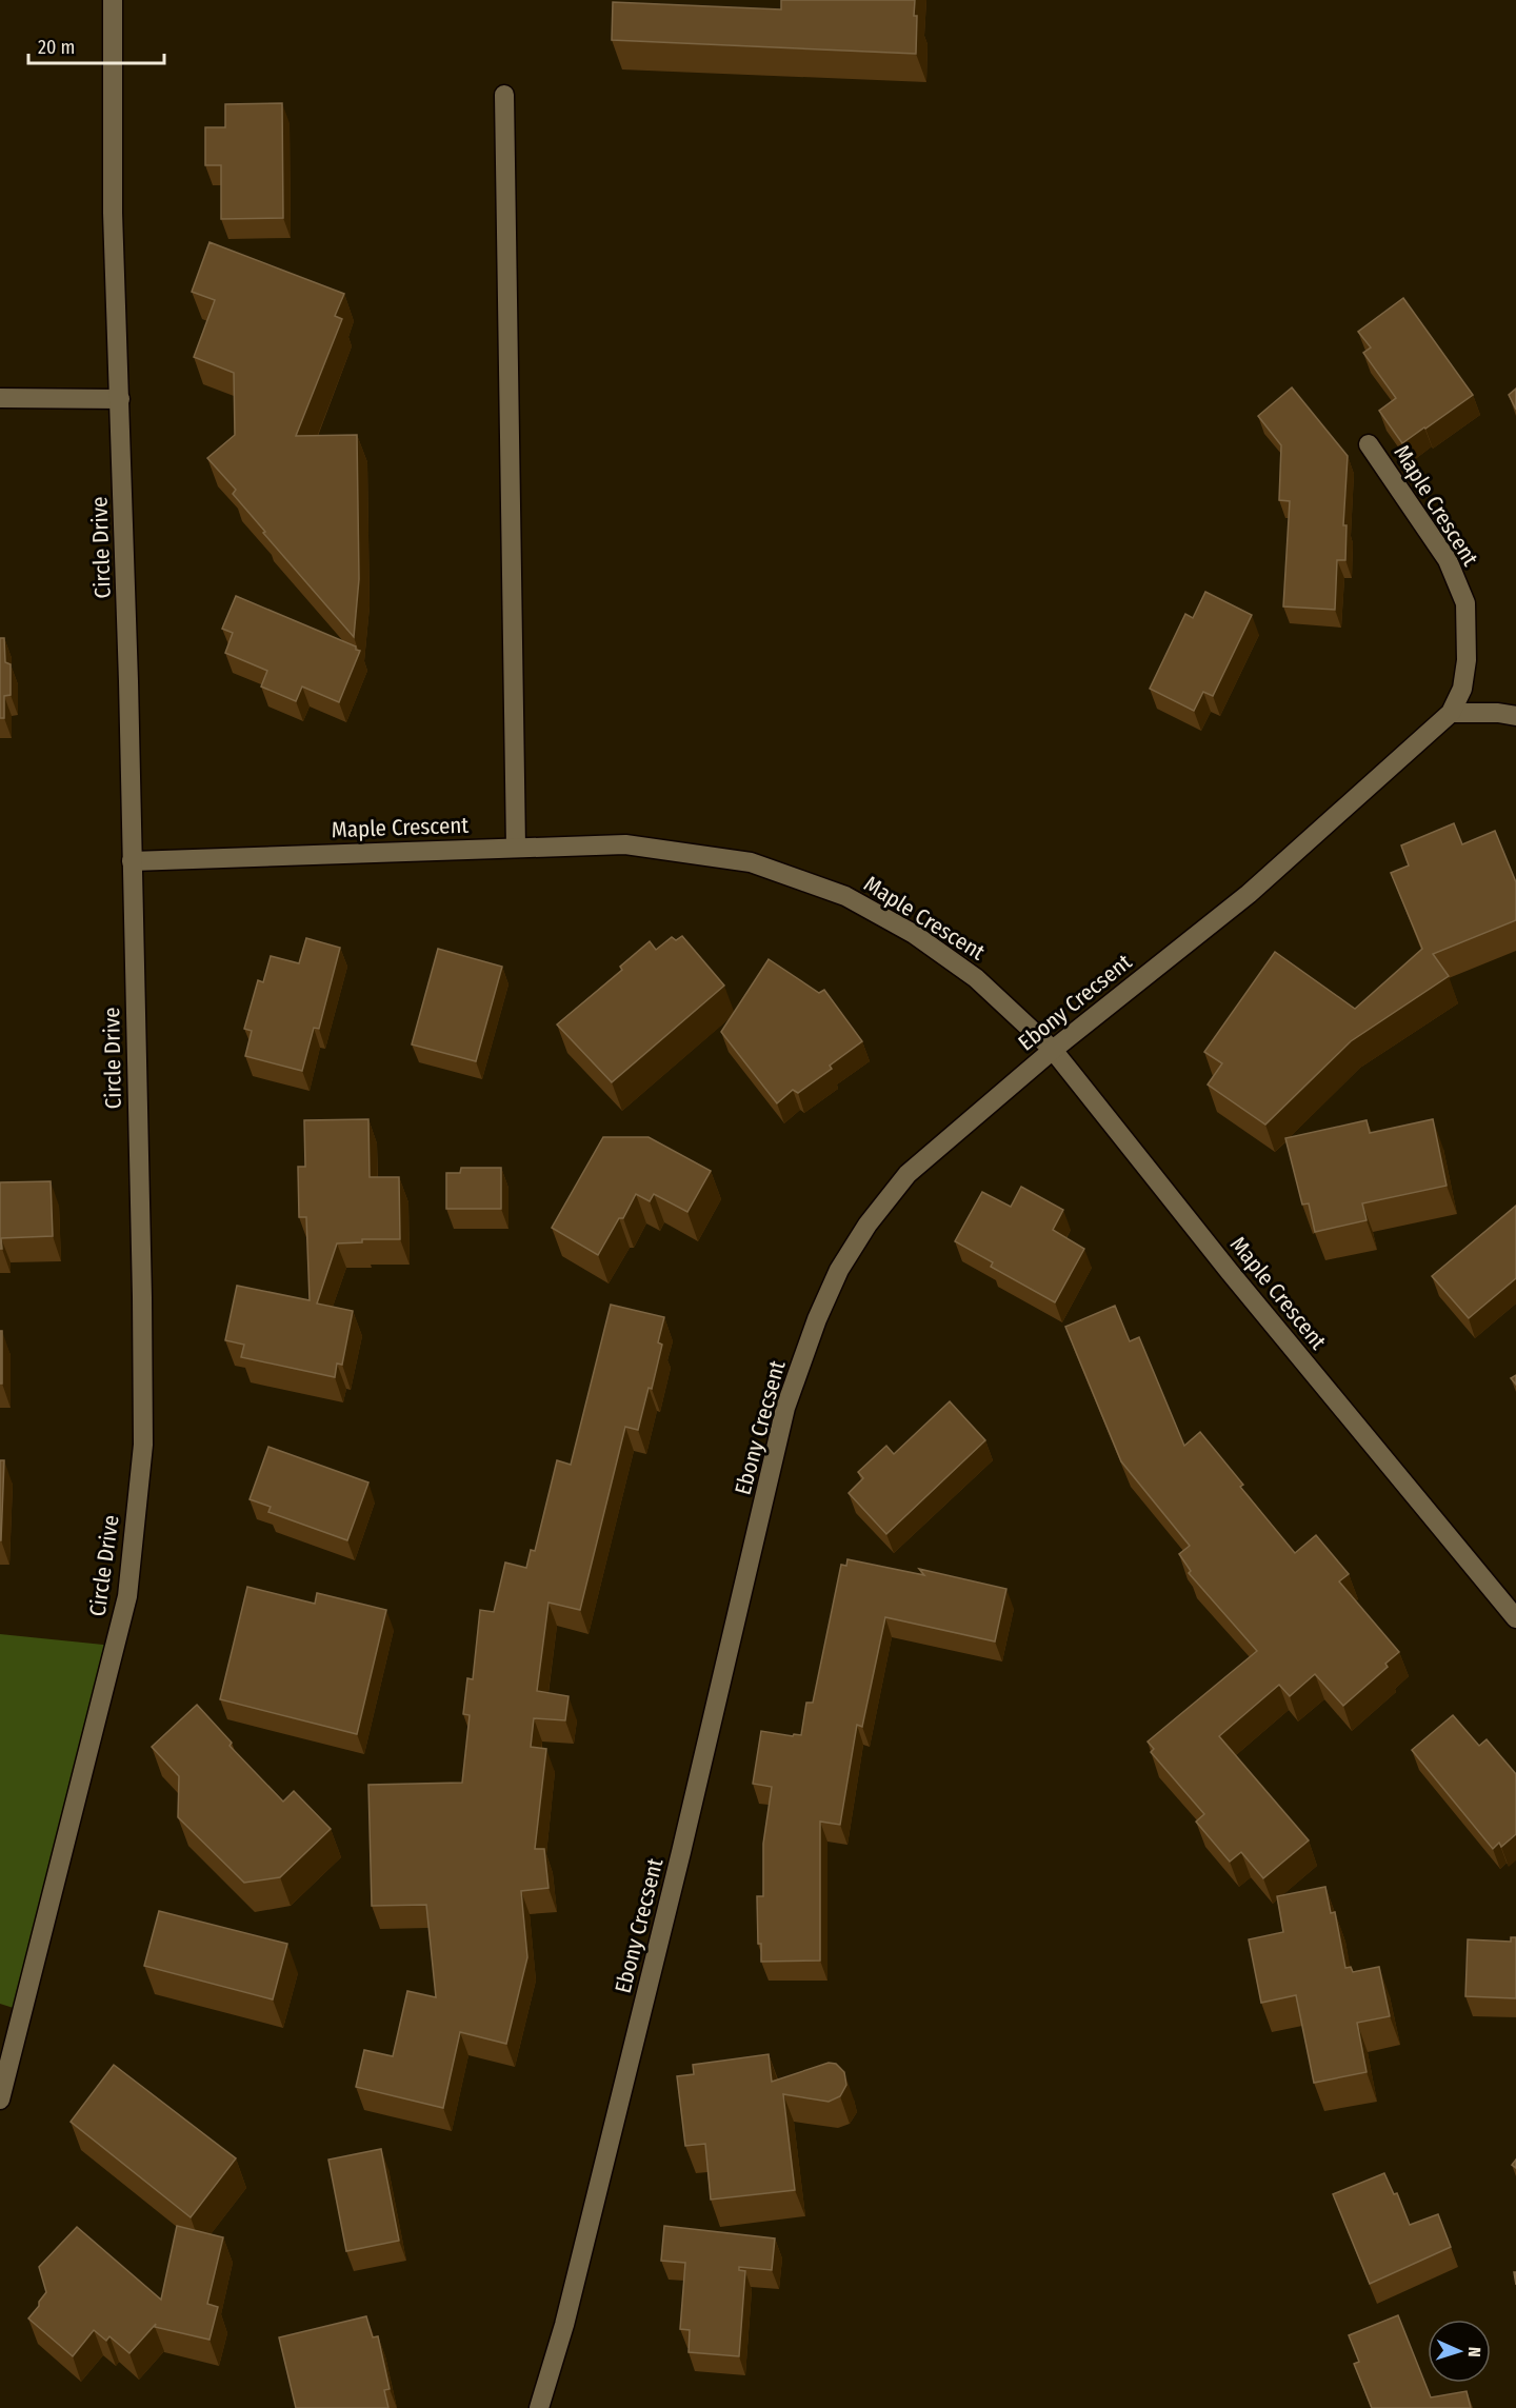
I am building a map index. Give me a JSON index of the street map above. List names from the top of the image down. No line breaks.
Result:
{"streets":{"street":["Maple Crescent","Circle Drive","Ebony Crecsent"]},"crossings":[["Maple Crescent","Circle Drive"],["Maple Crescent","Ebony Crecsent"]],"scale_bar":"20 m","north":"right"}
